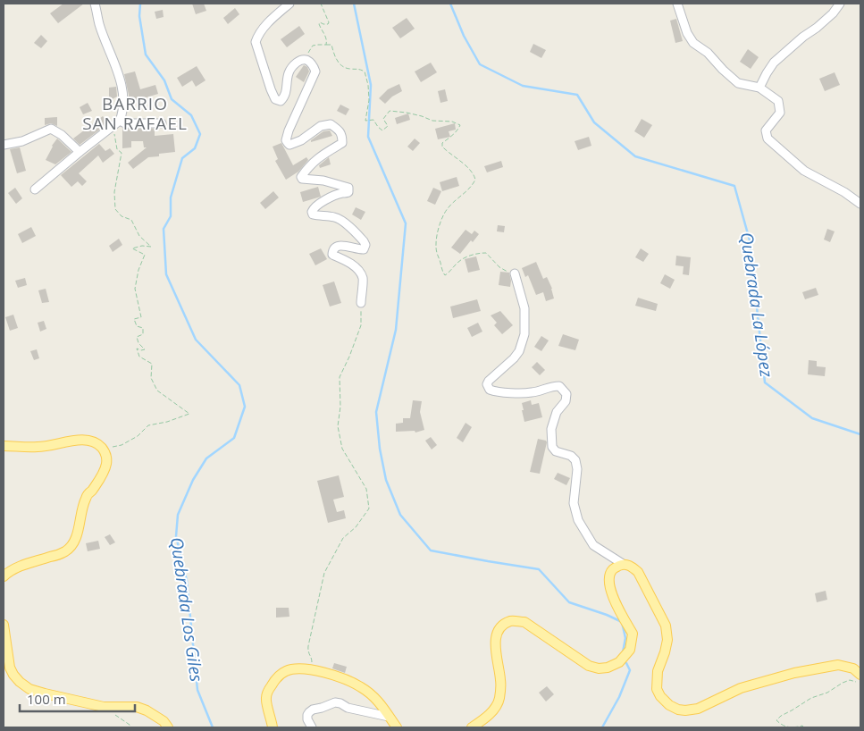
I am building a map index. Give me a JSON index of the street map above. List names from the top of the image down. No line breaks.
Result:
{"districts":["BARRIO SAN RAFAEL"],"water":["Quebrada La López","Quebrada Los Giles"],"scale_bar":"100 m"}
